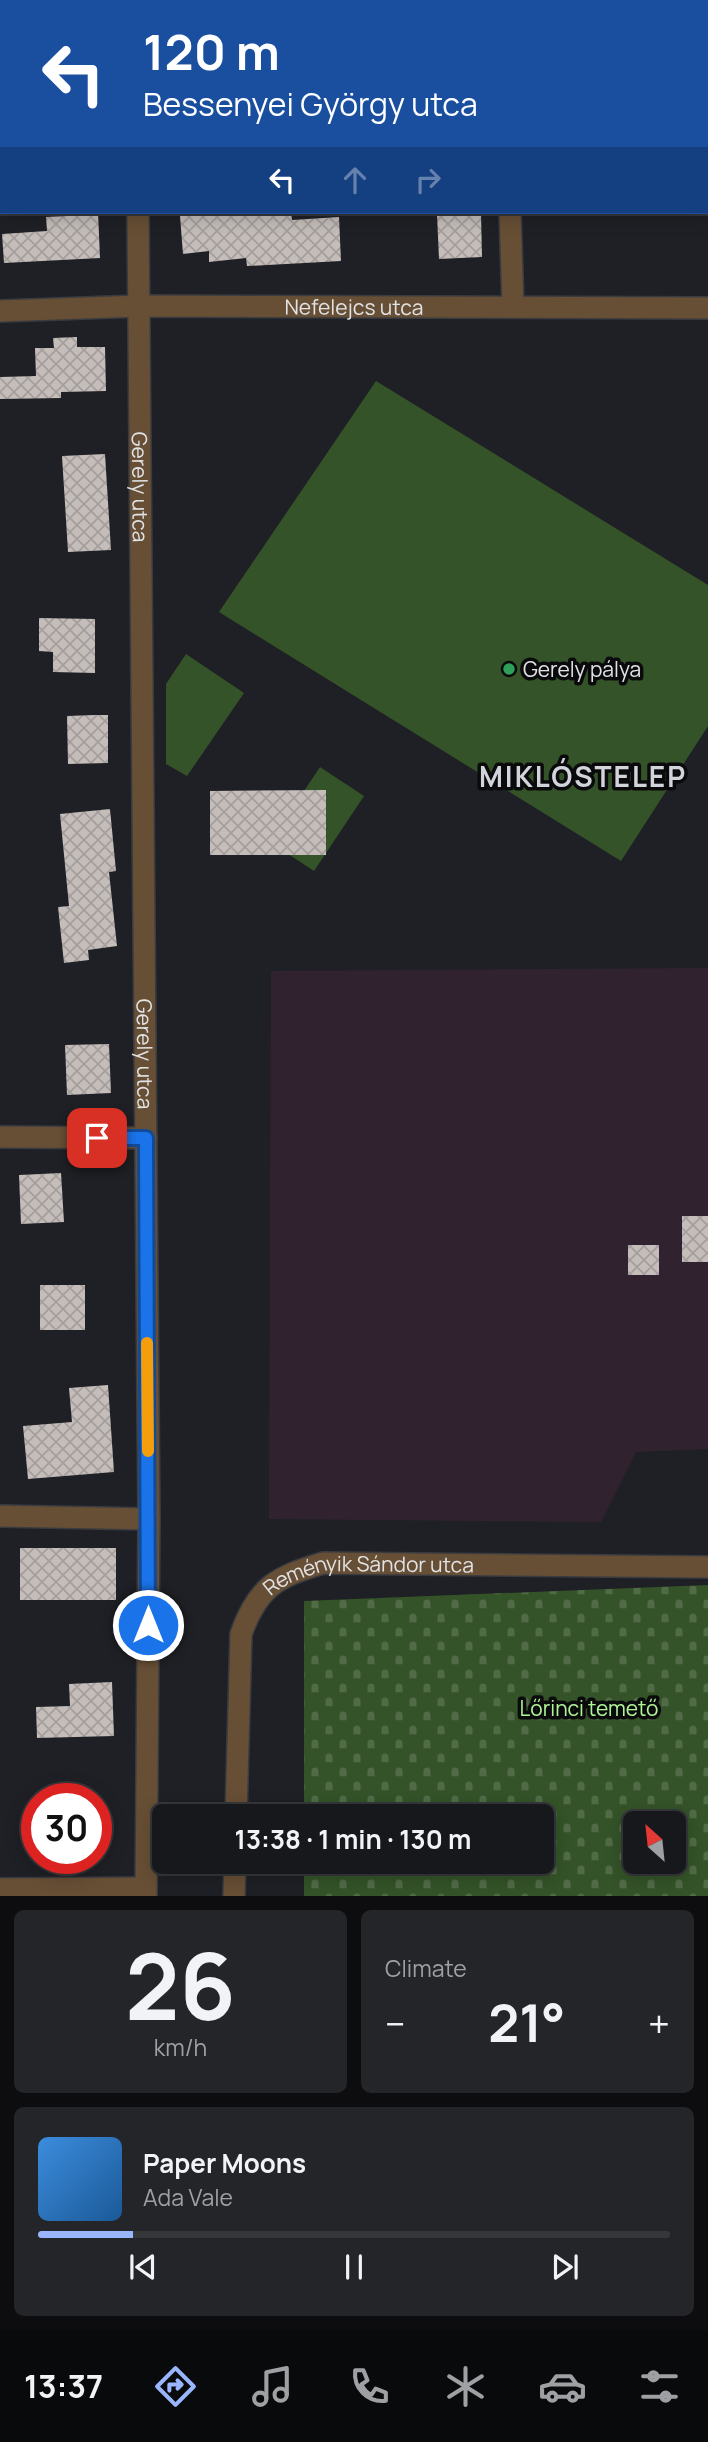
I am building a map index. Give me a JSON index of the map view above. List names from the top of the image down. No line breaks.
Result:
{"streets":{"street":["Nefelejcs utca","Gerely utca","Reményik Sándor utca"]},"crossings":[["Nefelejcs utca","Gerely utca"]],"districts":["MIKLÓSTELEP"],"parks":["Lőrinci temető"],"places":["Gerely pálya"],"north":"top left","page":{"turn":["120 m","Bessenyei György utca"],"limit":"30","trip":"13:38 · 1 min · 130 m","tile":[["26","km/h"],"Climate"],"heat":["−","21°","+"],"song":["Paper Moons","Ada Vale"],"tabs":"13:37"}}
